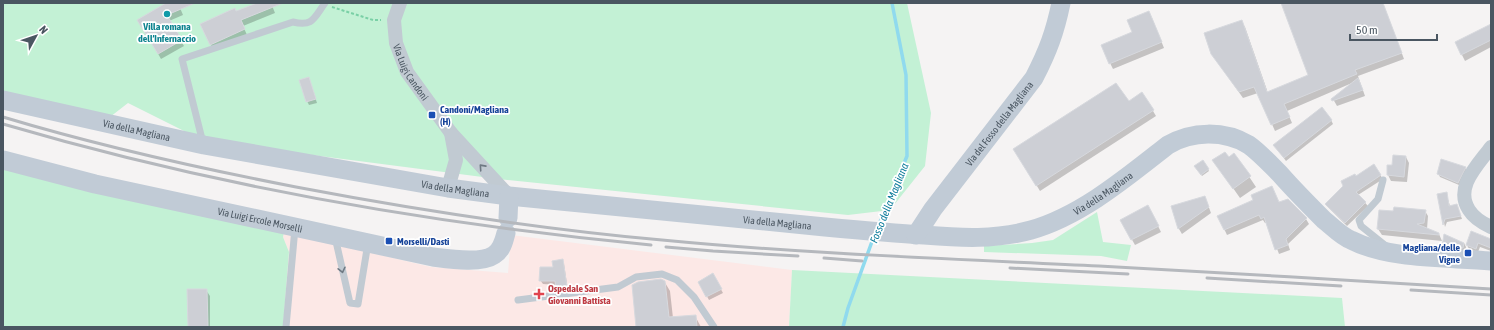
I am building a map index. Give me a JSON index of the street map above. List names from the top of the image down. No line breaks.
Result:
{"streets":{"main road":["Via del Fosso della Magliana","Via della Magliana","Via Luigi Ercole Morselli"],"street":["Via Luigi Candoni"]},"crossings":[["Via Luigi Candoni","Via della Magliana"],["Via Luigi Candoni","Via Luigi Ercole Morselli"],["Via del Fosso della Magliana","Via della Magliana"],["Via della Magliana","Via Luigi Ercole Morselli"]],"water":["Fosso della Magliana"],"places":{"other":["Villa romana dell’Infernaccio"],"transit":["Candoni/Magliana (H)","Morselli/Dasti","Magliana/delle Vigne"],"health":["Ospedale San Giovanni Battista"]},"scale_bar":"50 m","north":"top right"}
